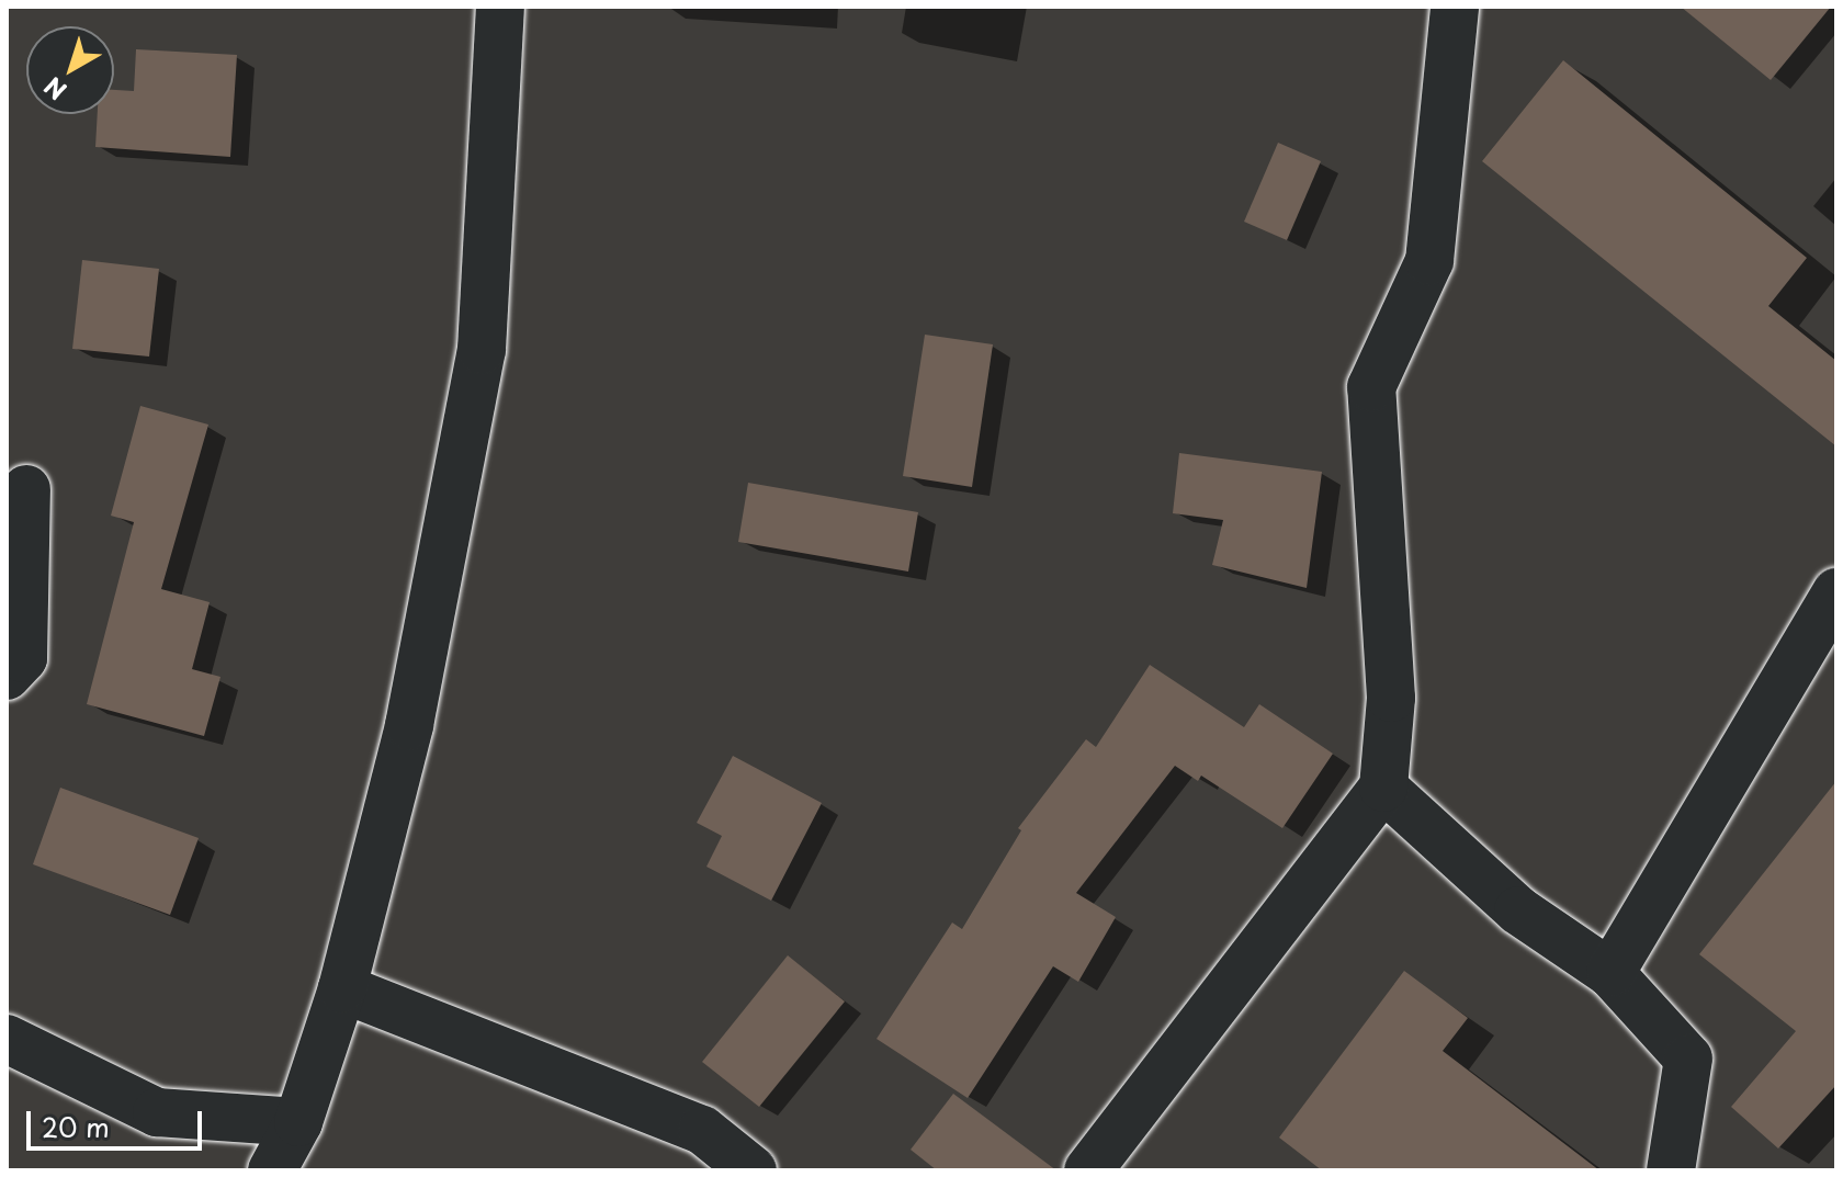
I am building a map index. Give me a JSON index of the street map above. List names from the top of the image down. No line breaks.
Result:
{"scale_bar":"20 m","north":"bottom left"}
